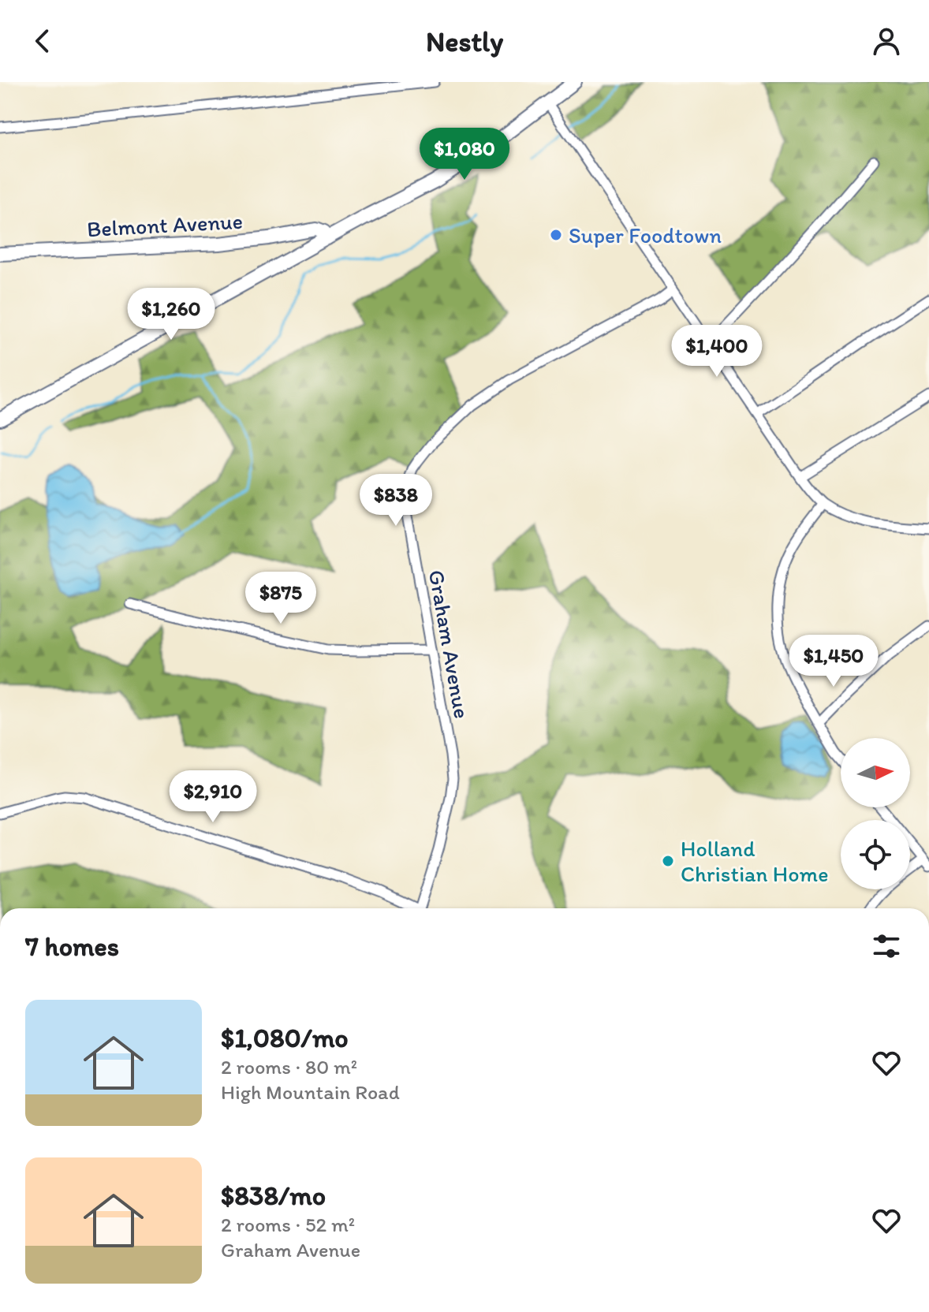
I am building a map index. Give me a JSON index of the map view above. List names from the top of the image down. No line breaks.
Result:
{"streets":{"main road":["Belmont Avenue"],"street":["Graham Avenue"]},"places":["Super Foodtown","Holland Christian Home"],"north":"right","page":{"header":"Nestly","price":["$1,080","$1,260","$1,400","$838","$875","$1,450","$2,910"],"heading":"7 homes","list":[{"name":"$1,080/mo","note":"2 rooms · 80 m² · High Mountain Road"},{"name":"$838/mo","note":"2 rooms · 52 m² · Graham Avenue"}]}}
